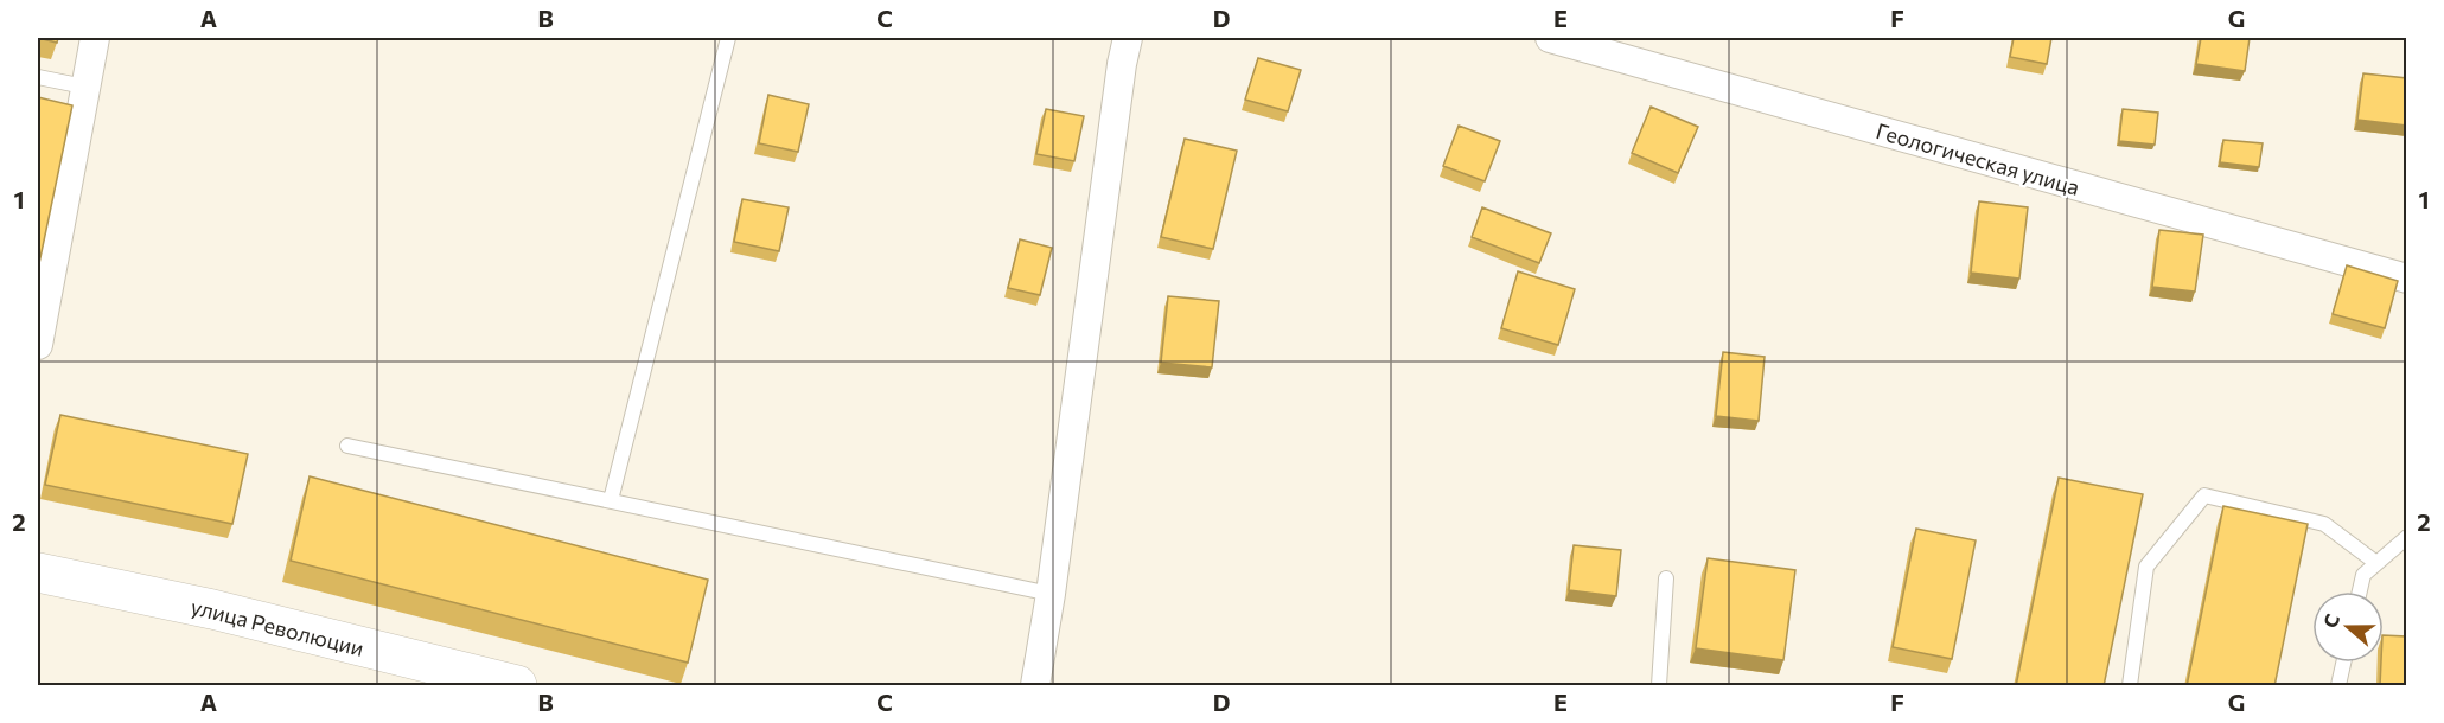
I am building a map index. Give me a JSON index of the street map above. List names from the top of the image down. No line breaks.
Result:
{"streets":{"street":["Геологическая улица","улица Революции"]},"north":"left","grid":{"columns":["A","B","C","D","E","F","G"],"rows":["1","2"]}}
